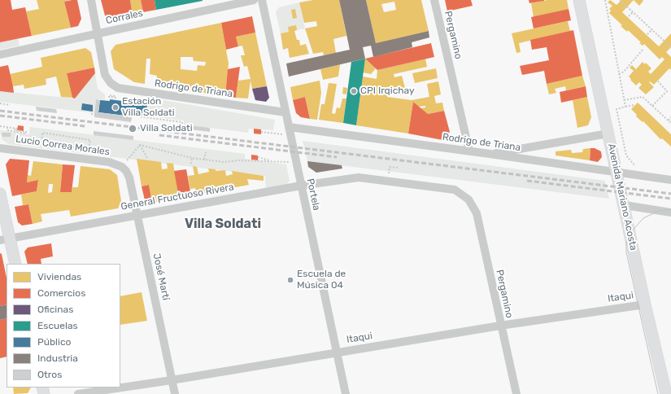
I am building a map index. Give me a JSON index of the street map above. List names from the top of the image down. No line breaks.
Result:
{"streets":{"street":["Corrales","Pergamino","Rodrigo de Triana","Lucio Correa Morales","Portela","General Fructuoso Rivera","Avenida Mariano Acosta","José Martí","Itaqui"]},"crossings":[["Corrales","Rodrigo de Triana"],["Pergamino","Rodrigo de Triana"],["Pergamino","General Fructuoso Rivera"],["Pergamino","Itaqui"],["Rodrigo de Triana","Portela"],["Rodrigo de Triana","Avenida Mariano Acosta"],["Lucio Correa Morales","José Martí"],["Portela","General Fructuoso Rivera"],["Portela","Itaqui"],["General Fructuoso Rivera","José Martí"],["Avenida Mariano Acosta","Itaqui"],["José Martí","Itaqui"]],"districts":["Villa Soldati"],"places":["CPI Irqichay","Estación Villa Soldati","Villa Soldati","Escuela de Música 04"],"legend":["Viviendas","Comercios","Oficinas","Escuelas","Público","Industria","Otros"]}
